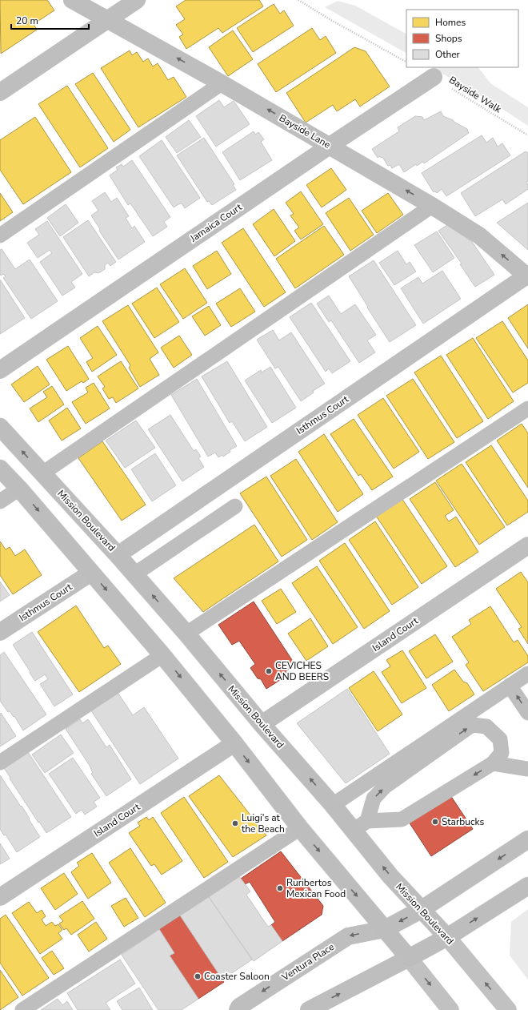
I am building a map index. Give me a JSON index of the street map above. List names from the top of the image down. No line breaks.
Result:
{"streets":{"main road":["Mission Boulevard"],"street":["Bayside Lane","Jamaica Court","Isthmus Court","Island Court","Ventura Place"],"path":["Bayside Walk"]},"crossings":[["Bayside Walk","Jamaica Court"],["Bayside Lane","Jamaica Court"],["Bayside Lane","Isthmus Court"],["Isthmus Court","Mission Boulevard"],["Mission Boulevard","Island Court"]],"one_way":["Bayside Lane"],"places":["CEVICHES AND BEERS","Starbucks","Luigi's at the Beach","Ruribertos Mexican Food","Coaster Saloon"],"legend":["Homes","Shops","Other"],"scale_bar":"20 m"}
